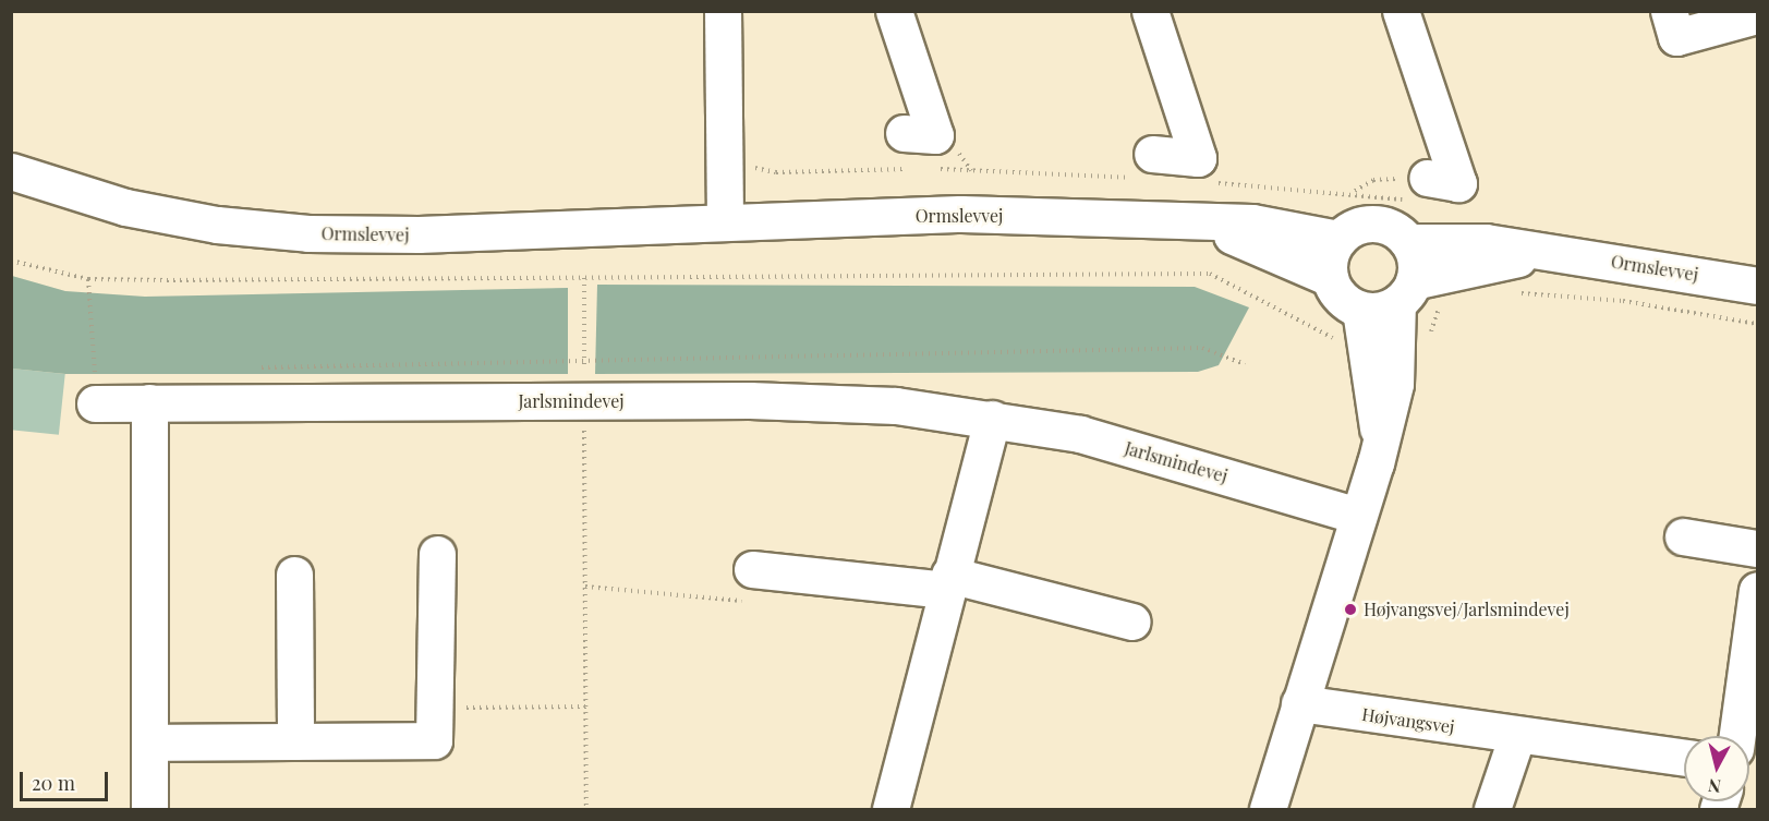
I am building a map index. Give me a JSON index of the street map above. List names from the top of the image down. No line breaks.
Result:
{"streets":{"street":["Ormslevvej","Jarlsmindevej","Højvangsvej"]},"places":["Højvangsvej/Jarlsmindevej"],"scale_bar":"20 m","north":"bottom"}
